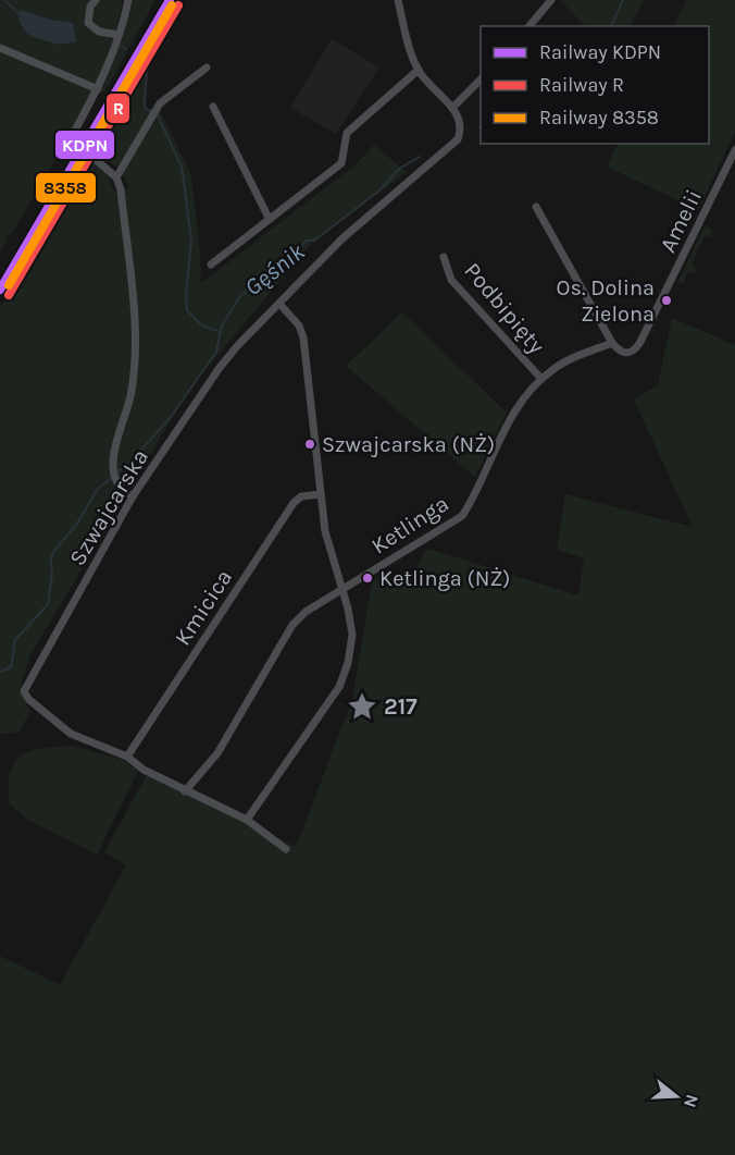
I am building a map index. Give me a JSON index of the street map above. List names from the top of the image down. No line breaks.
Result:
{"streets":{"street":["Amelii","Podbipięty","Szwajcarska","Ketlinga","Kmicica"]},"crossings":[["Amelii","Ketlinga"],["Podbipięty","Ketlinga"],["Szwajcarska","Ketlinga"],["Szwajcarska","Kmicica"]],"water":["Gęśnik"],"places":{"other":["Os. Dolina Zielona","Szwajcarska (NŻ)","Ketlinga (NŻ)"],"place":["217"]},"lines":["rail line KDPN","rail line R","rail line 8358"],"legend":["Railway KDPN","Railway R","Railway 8358"],"north":"right"}
